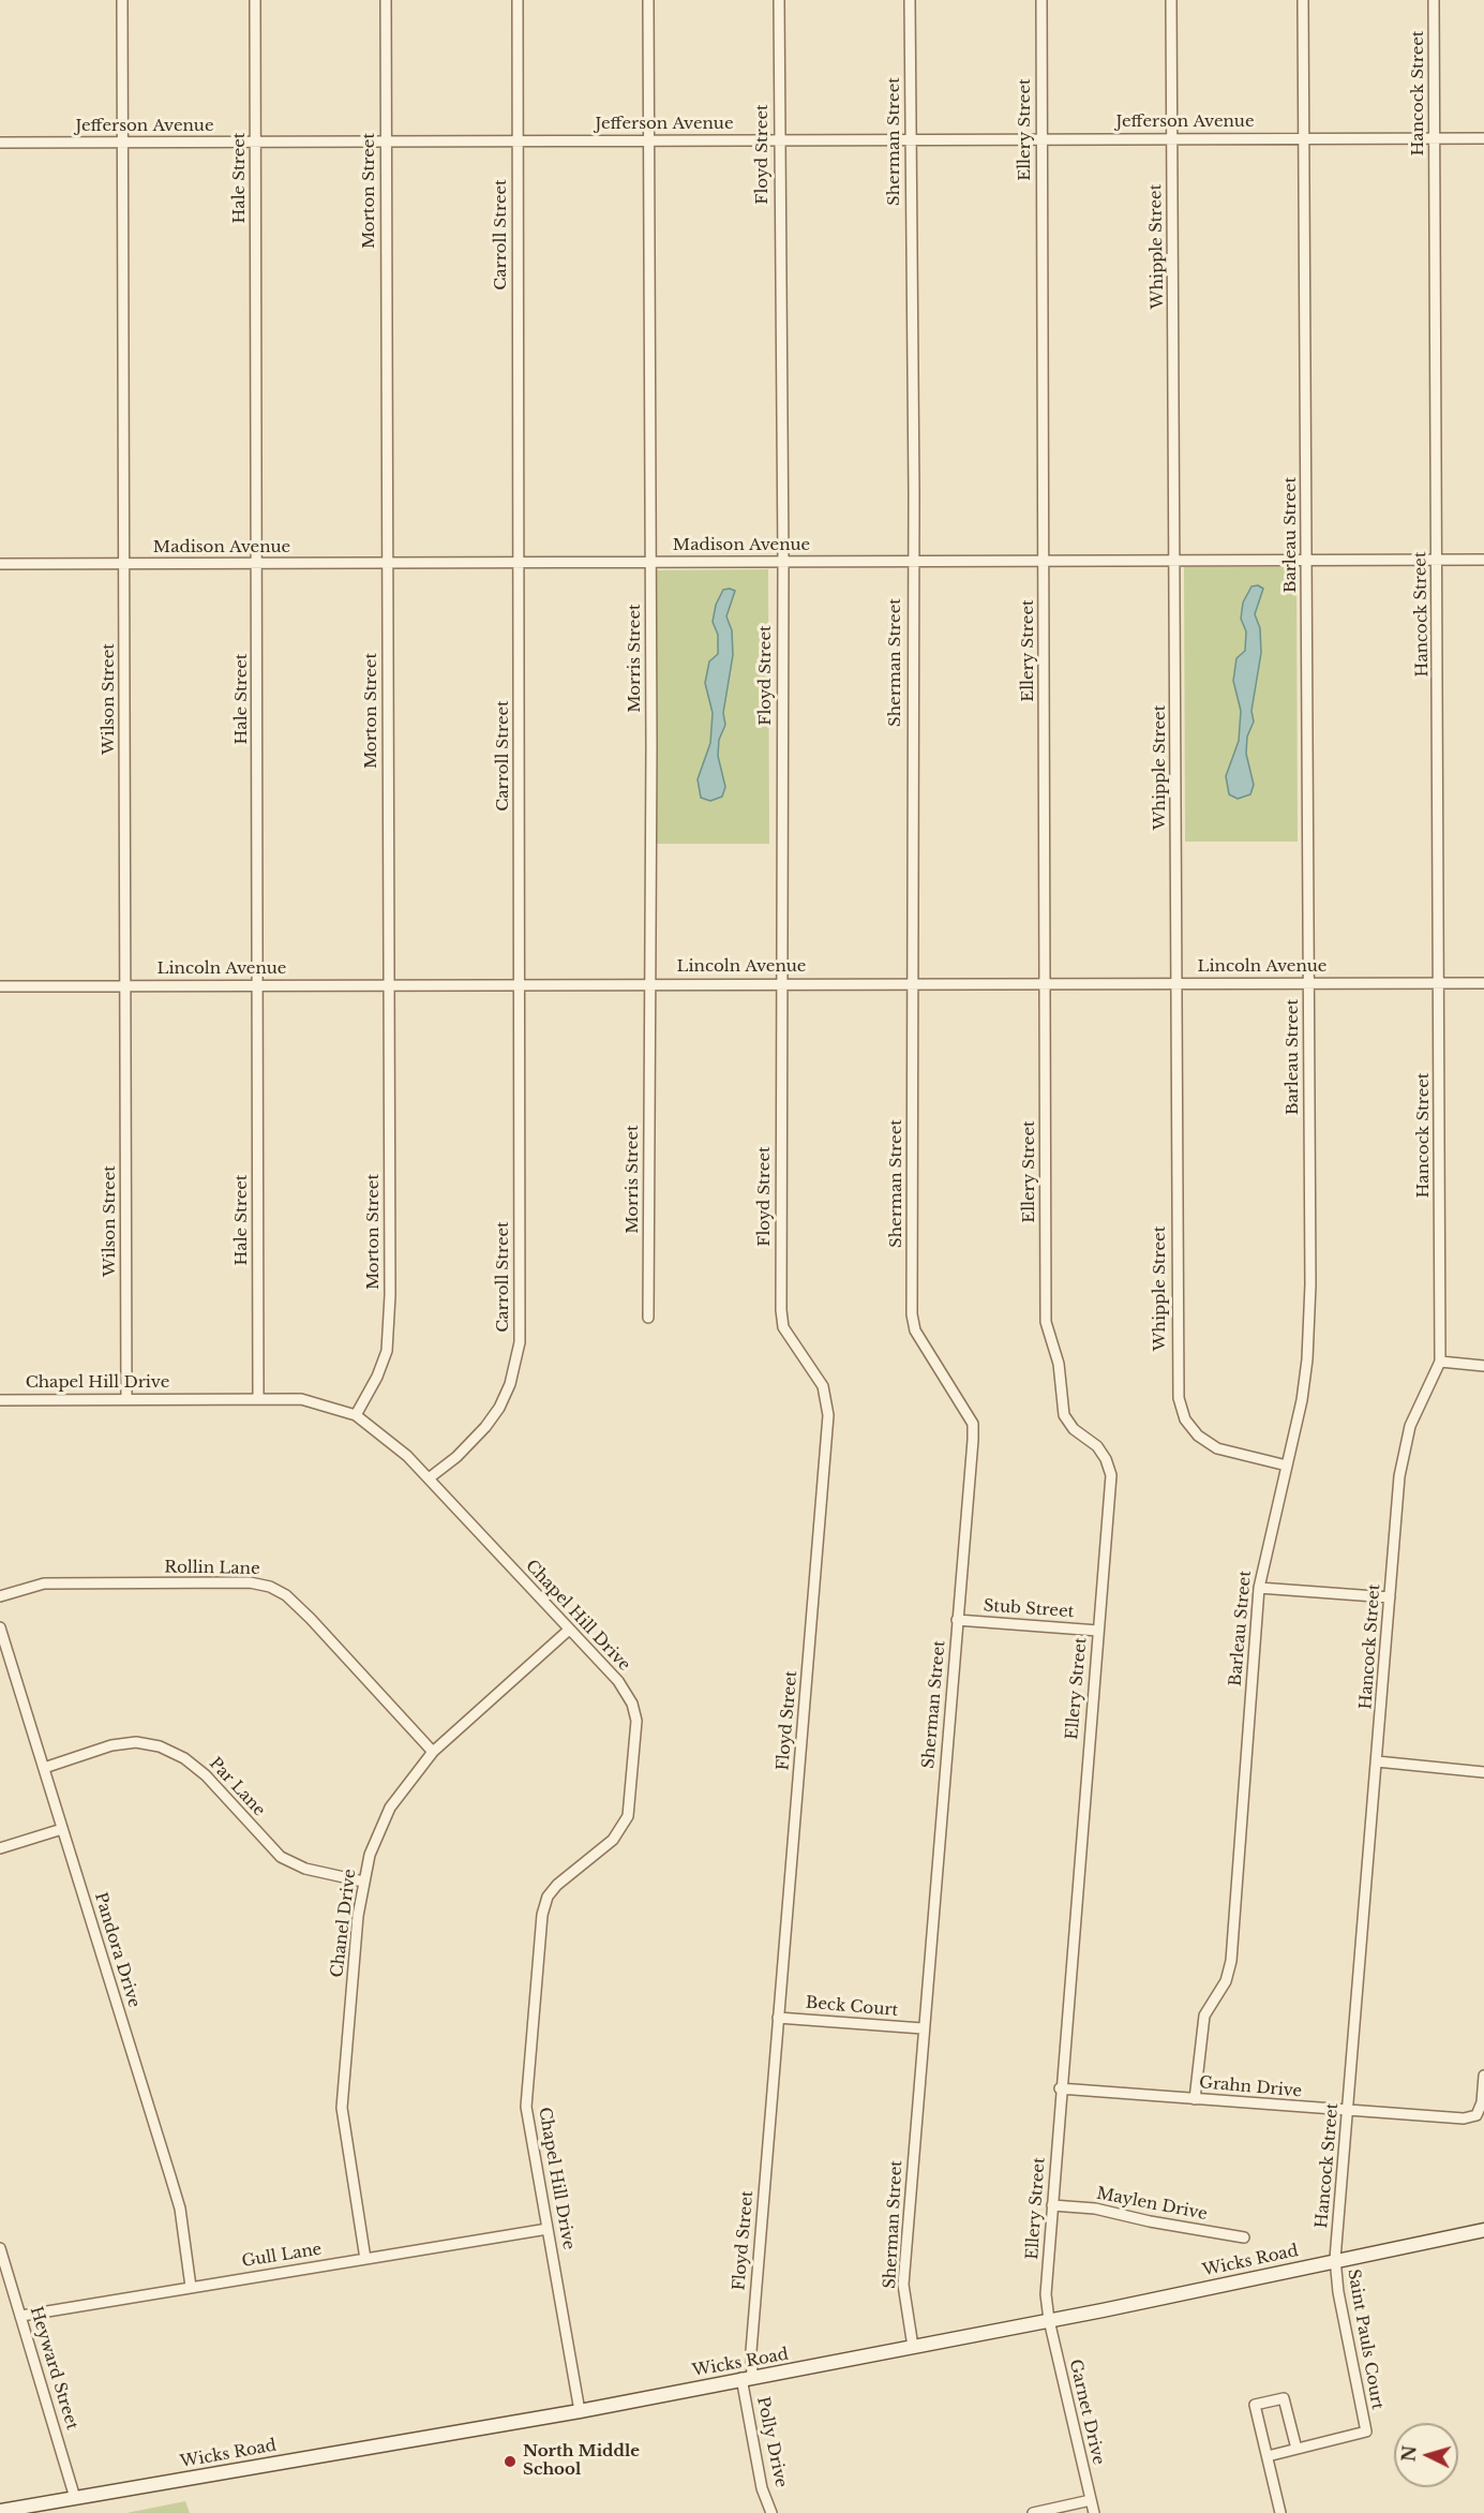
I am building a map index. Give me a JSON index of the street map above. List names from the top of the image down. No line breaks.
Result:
{"streets":{"main road":["Wicks Road"],"street":["Hancock Street","Jefferson Avenue","Ellery Street","Sherman Street","Floyd Street","Hale Street","Morton Street","Carroll Street","Whipple Street","Barleau Street","Madison Avenue","Morris Street","Wilson Street","Lincoln Avenue","Chapel Hill Drive","Rollin Lane","Stub Street","Par Lane","Chanel Drive","Pandora Drive","Beck Court","Grahn Drive","Maylen Drive","Gull Lane","Saint Pauls Court","Heyward Street","Garnet Drive","Polly Drive"]},"crossings":[["Hancock Street","Jefferson Avenue"],["Hancock Street","Madison Avenue"],["Hancock Street","Lincoln Avenue"],["Hancock Street","Grahn Drive"],["Hancock Street","Wicks Road"],["Hancock Street","Saint Pauls Court"],["Jefferson Avenue","Ellery Street"],["Jefferson Avenue","Sherman Street"],["Jefferson Avenue","Floyd Street"],["Jefferson Avenue","Hale Street"],["Jefferson Avenue","Morton Street"],["Jefferson Avenue","Carroll Street"],["Jefferson Avenue","Whipple Street"],["Jefferson Avenue","Barleau Street"],["Jefferson Avenue","Morris Street"],["Jefferson Avenue","Wilson Street"],["Ellery Street","Madison Avenue"],["Ellery Street","Lincoln Avenue"],["Ellery Street","Stub Street"],["Ellery Street","Grahn Drive"],["Ellery Street","Maylen Drive"],["Ellery Street","Wicks Road"],["Ellery Street","Garnet Drive"],["Sherman Street","Madison Avenue"],["Sherman Street","Lincoln Avenue"],["Sherman Street","Stub Street"],["Sherman Street","Beck Court"],["Sherman Street","Wicks Road"],["Floyd Street","Madison Avenue"],["Floyd Street","Lincoln Avenue"],["Floyd Street","Beck Court"],["Floyd Street","Wicks Road"],["Floyd Street","Polly Drive"],["Hale Street","Madison Avenue"],["Hale Street","Lincoln Avenue"],["Hale Street","Chapel Hill Drive"],["Morton Street","Madison Avenue"],["Morton Street","Lincoln Avenue"],["Morton Street","Chapel Hill Drive"],["Carroll Street","Madison Avenue"],["Carroll Street","Lincoln Avenue"],["Carroll Street","Chapel Hill Drive"],["Whipple Street","Barleau Street"],["Whipple Street","Madison Avenue"],["Whipple Street","Lincoln Avenue"],["Barleau Street","Madison Avenue"],["Barleau Street","Lincoln Avenue"],["Barleau Street","Grahn Drive"],["Madison Avenue","Morris Street"],["Madison Avenue","Wilson Street"],["Morris Street","Lincoln Avenue"],["Wilson Street","Lincoln Avenue"],["Wilson Street","Chapel Hill Drive"],["Chapel Hill Drive","Chanel Drive"],["Chapel Hill Drive","Gull Lane"],["Chapel Hill Drive","Wicks Road"],["Rollin Lane","Chanel Drive"],["Par Lane","Chanel Drive"],["Par Lane","Pandora Drive"],["Chanel Drive","Gull Lane"],["Pandora Drive","Gull Lane"],["Gull Lane","Heyward Street"],["Wicks Road","Saint Pauls Court"],["Wicks Road","Heyward Street"],["Wicks Road","Garnet Drive"],["Wicks Road","Polly Drive"]],"places":["North Middle School"],"north":"left"}
